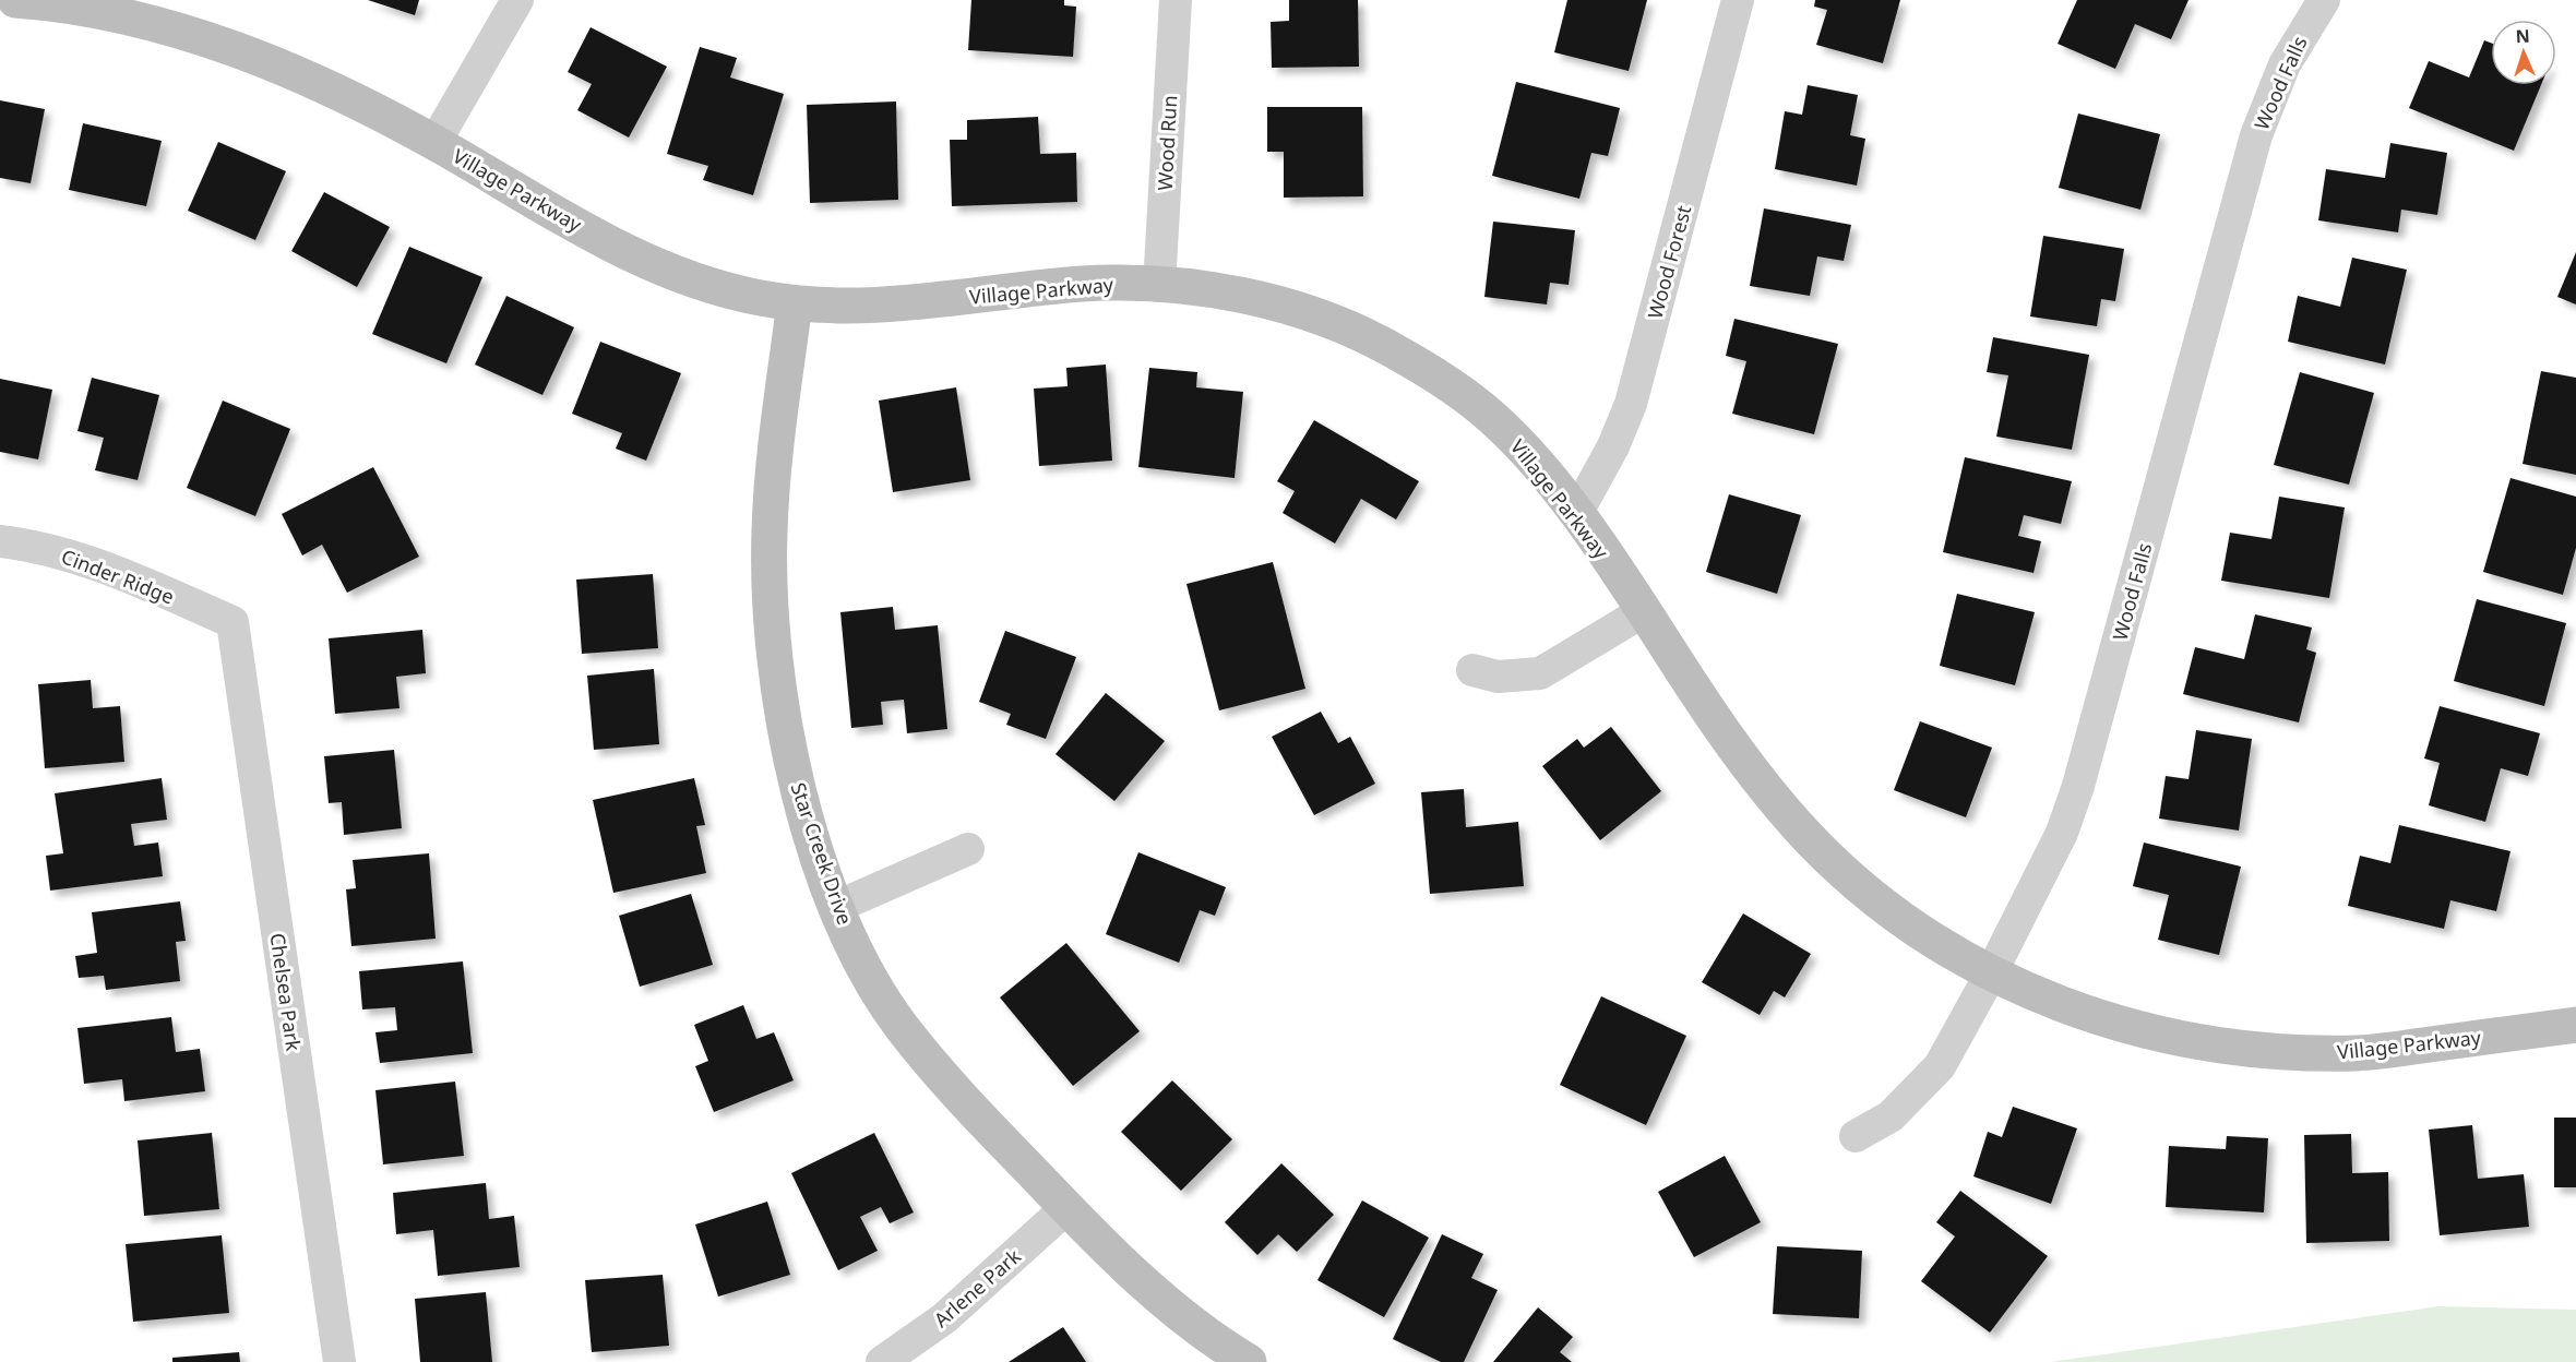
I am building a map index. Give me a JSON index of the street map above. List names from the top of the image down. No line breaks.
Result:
{"streets":{"street":["Wood Falls","Wood Run","Village Parkway","Wood Forest","Cinder Ridge","Star Creek Drive","Chelsea Park","Arlene Park"]},"crossings":[["Wood Falls","Village Parkway"],["Wood Run","Village Parkway"],["Village Parkway","Wood Forest"],["Village Parkway","Star Creek Drive"],["Cinder Ridge","Chelsea Park"],["Star Creek Drive","Arlene Park"]],"north":"top"}
